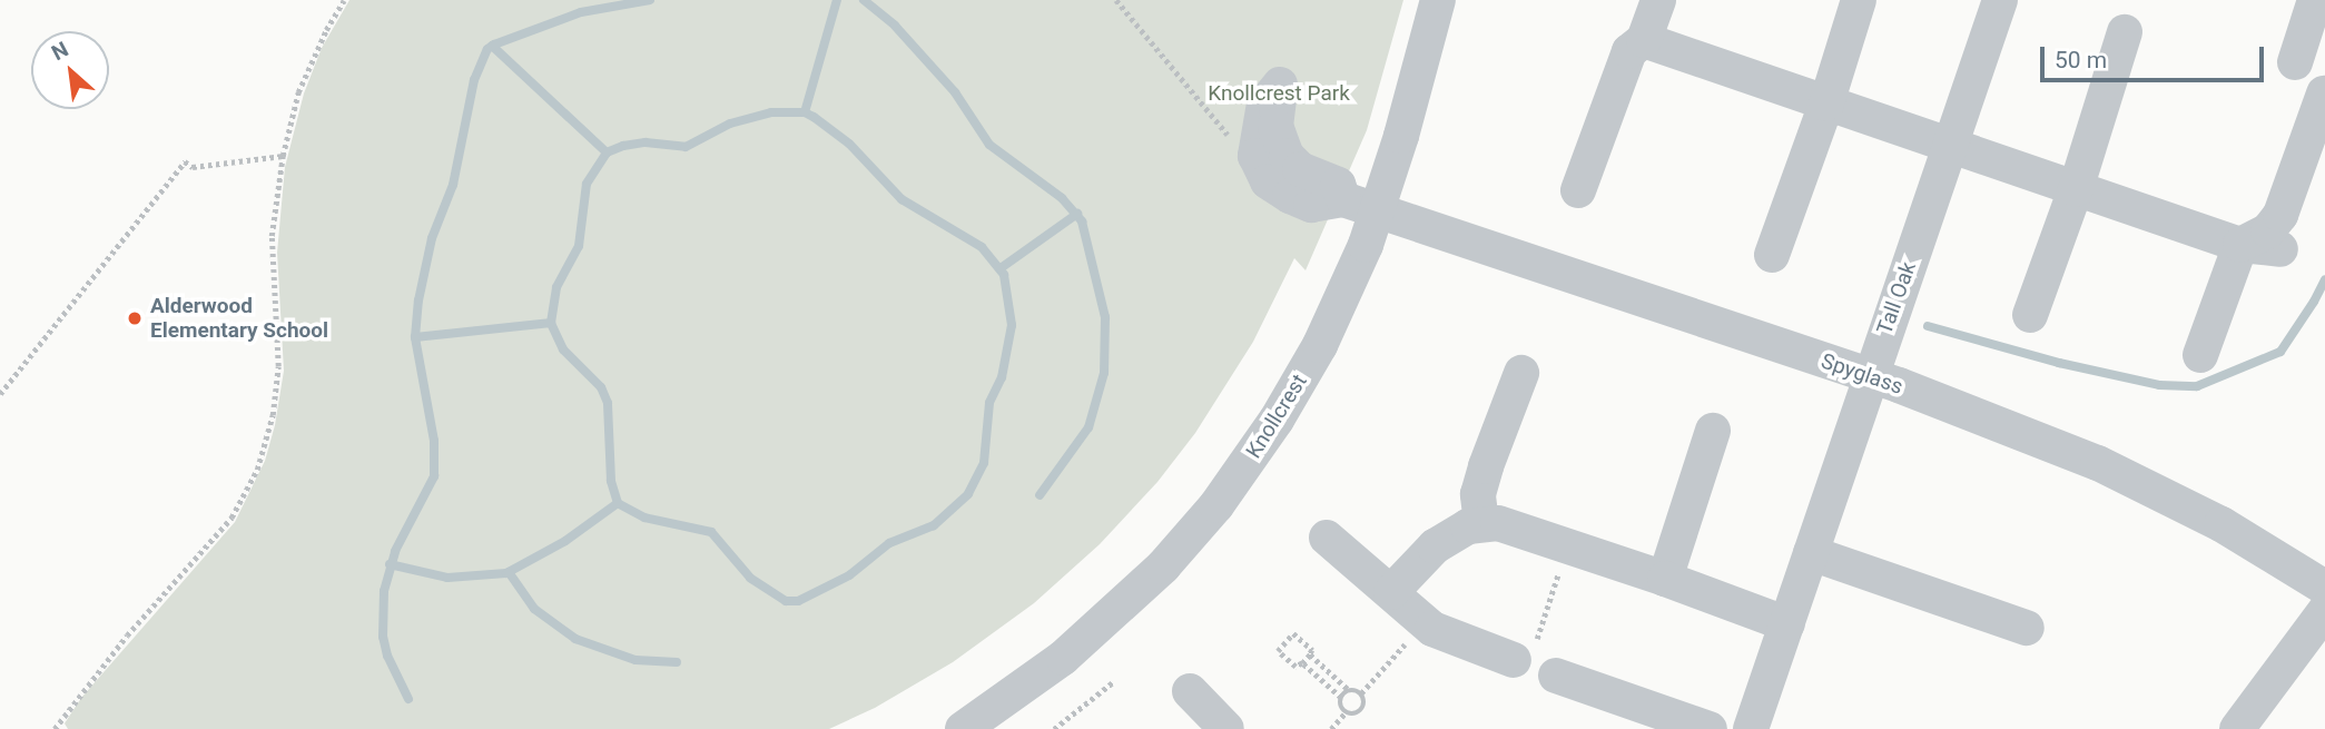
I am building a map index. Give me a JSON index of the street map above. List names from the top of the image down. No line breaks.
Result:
{"streets":{"street":["Tall Oak","Spyglass","Knollcrest"]},"crossings":[["Tall Oak","Spyglass"],["Spyglass","Knollcrest"]],"parks":["Knollcrest Park"],"places":["Alderwood Elementary School"],"scale_bar":"50 m","north":"top left"}
